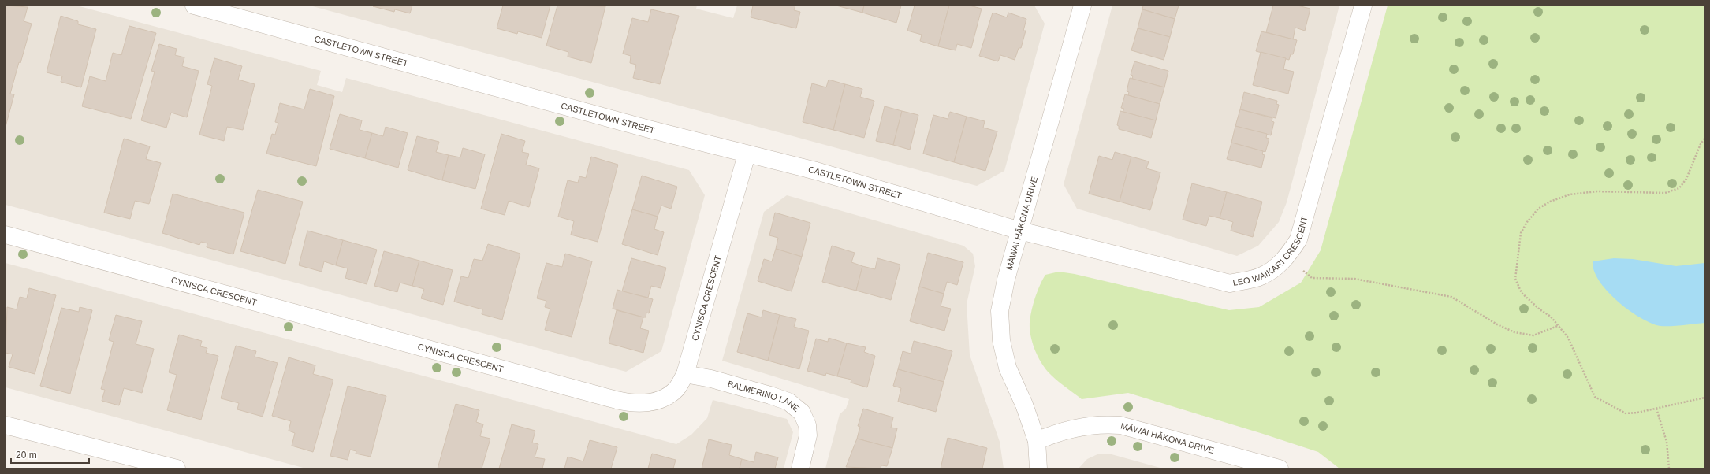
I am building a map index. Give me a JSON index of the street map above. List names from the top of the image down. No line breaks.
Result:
{"streets":{"street":["CASTLETOWN STREET","MĀWAI HĀKONA DRIVE","LEO WAIKARI CRESCENT","CYNISCA CRESCENT","BALMERINO LANE"]},"crossings":[["CASTLETOWN STREET","MĀWAI HĀKONA DRIVE"],["CASTLETOWN STREET","LEO WAIKARI CRESCENT"],["CASTLETOWN STREET","CYNISCA CRESCENT"],["MĀWAI HĀKONA DRIVE","LEO WAIKARI CRESCENT"],["CYNISCA CRESCENT","BALMERINO LANE"]],"scale_bar":"20 m"}
